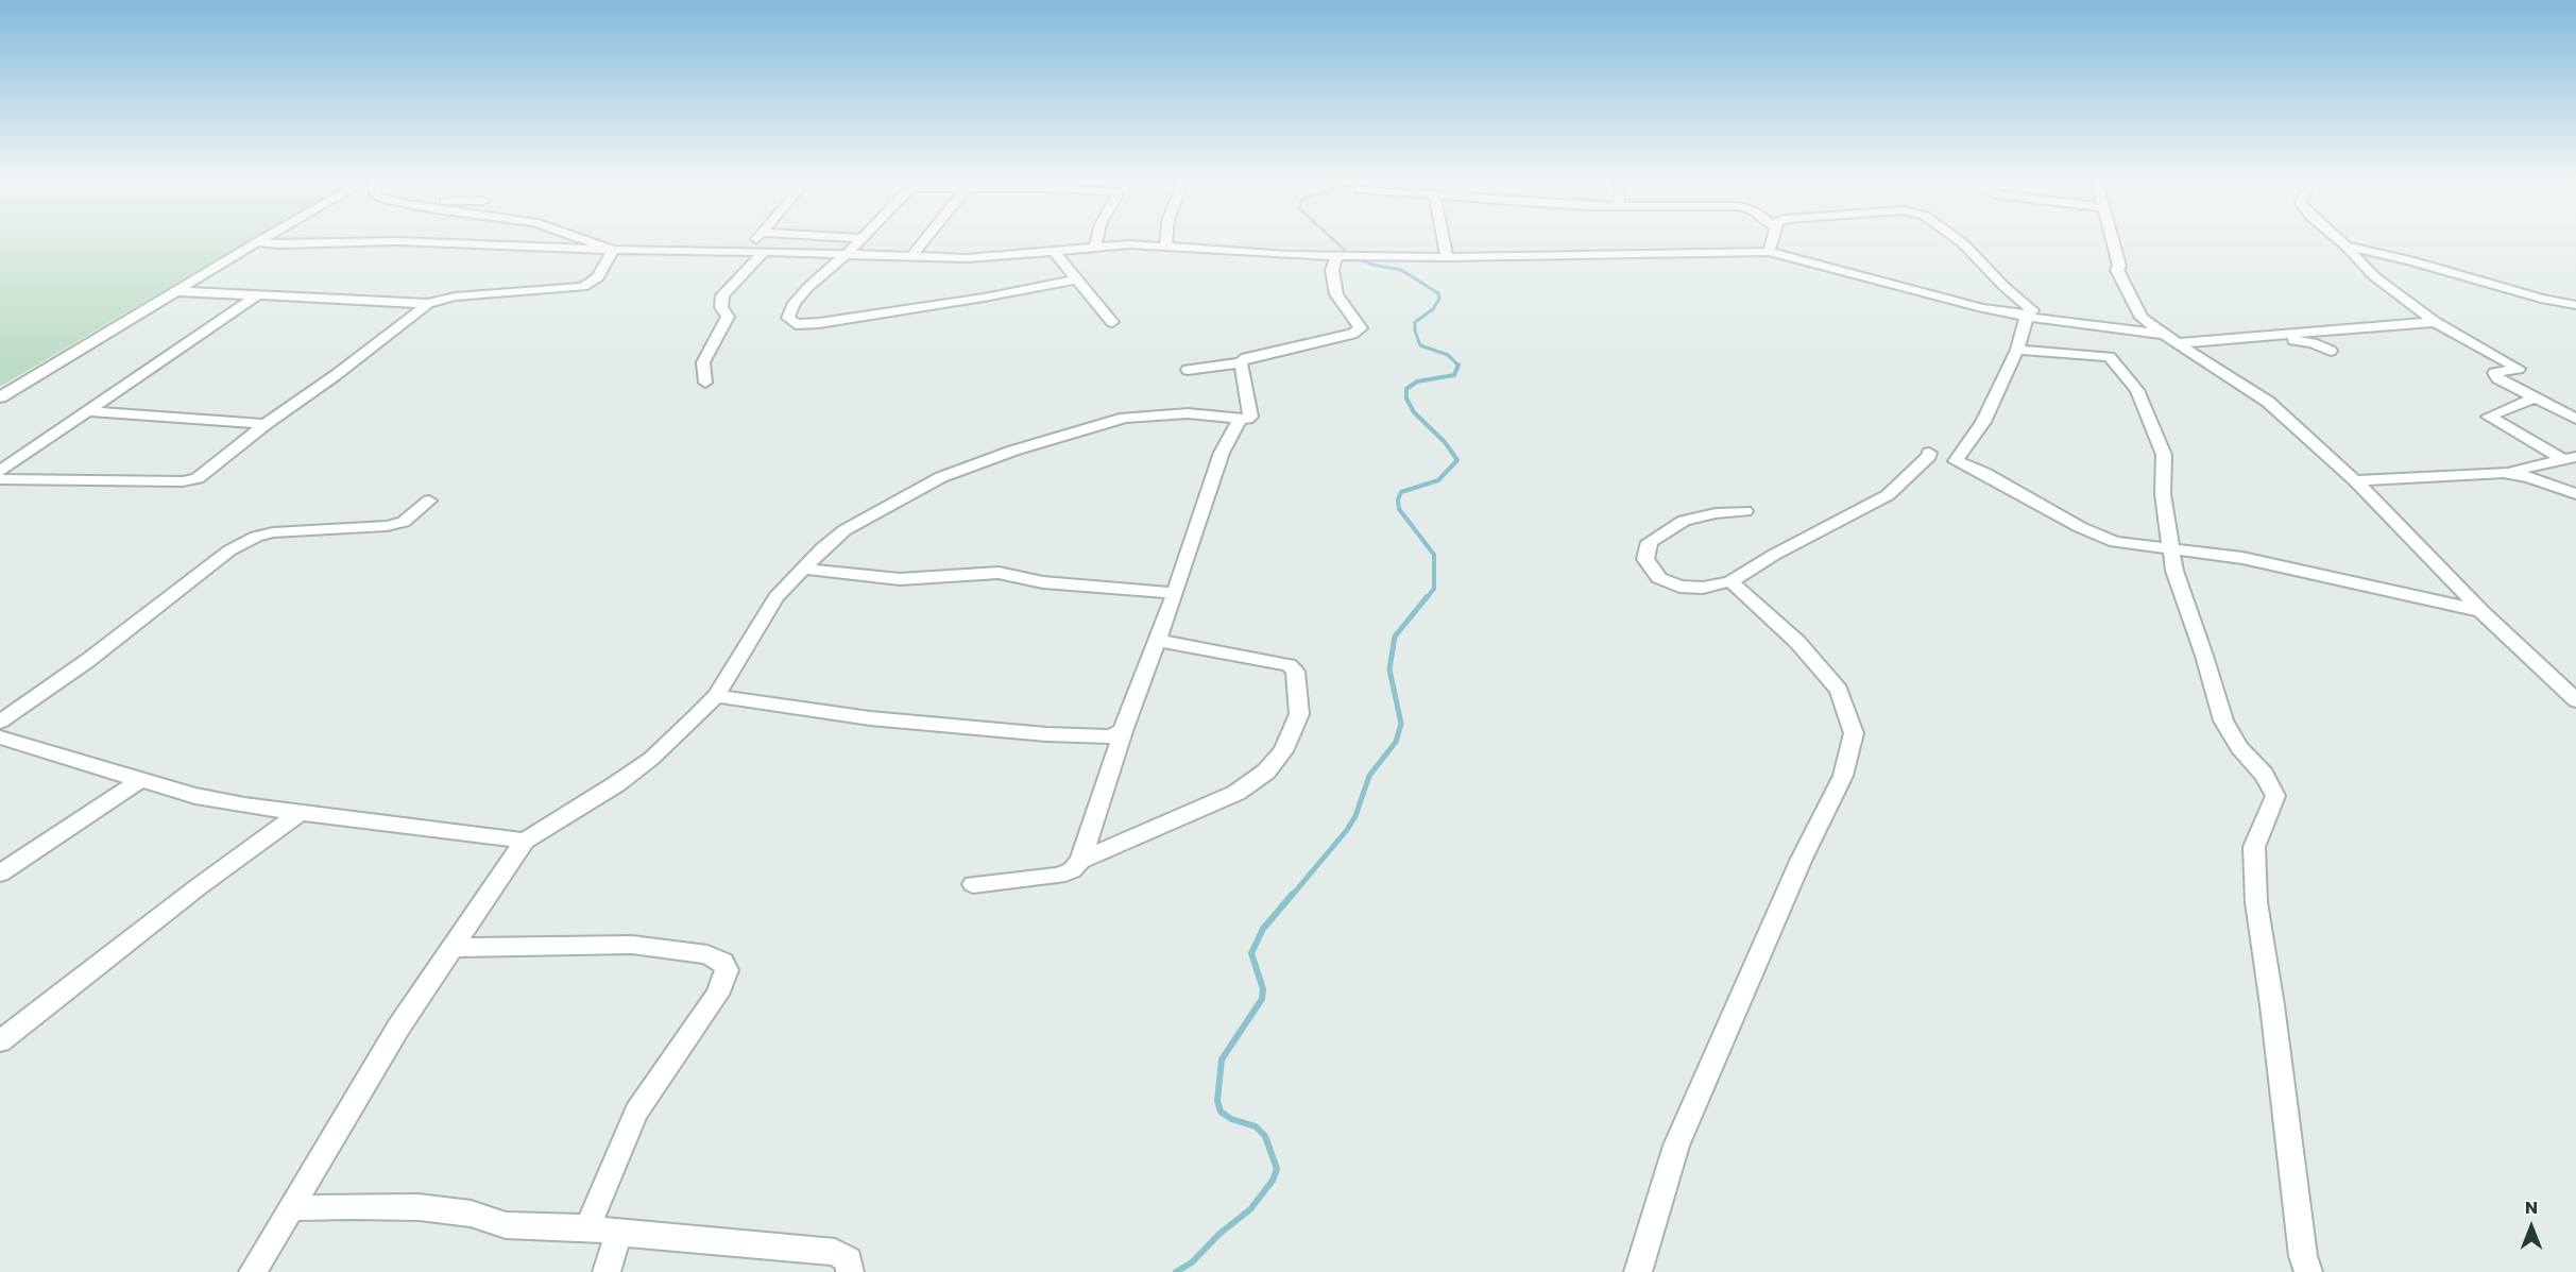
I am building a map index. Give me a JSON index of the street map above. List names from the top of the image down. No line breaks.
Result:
{"north":"top"}
